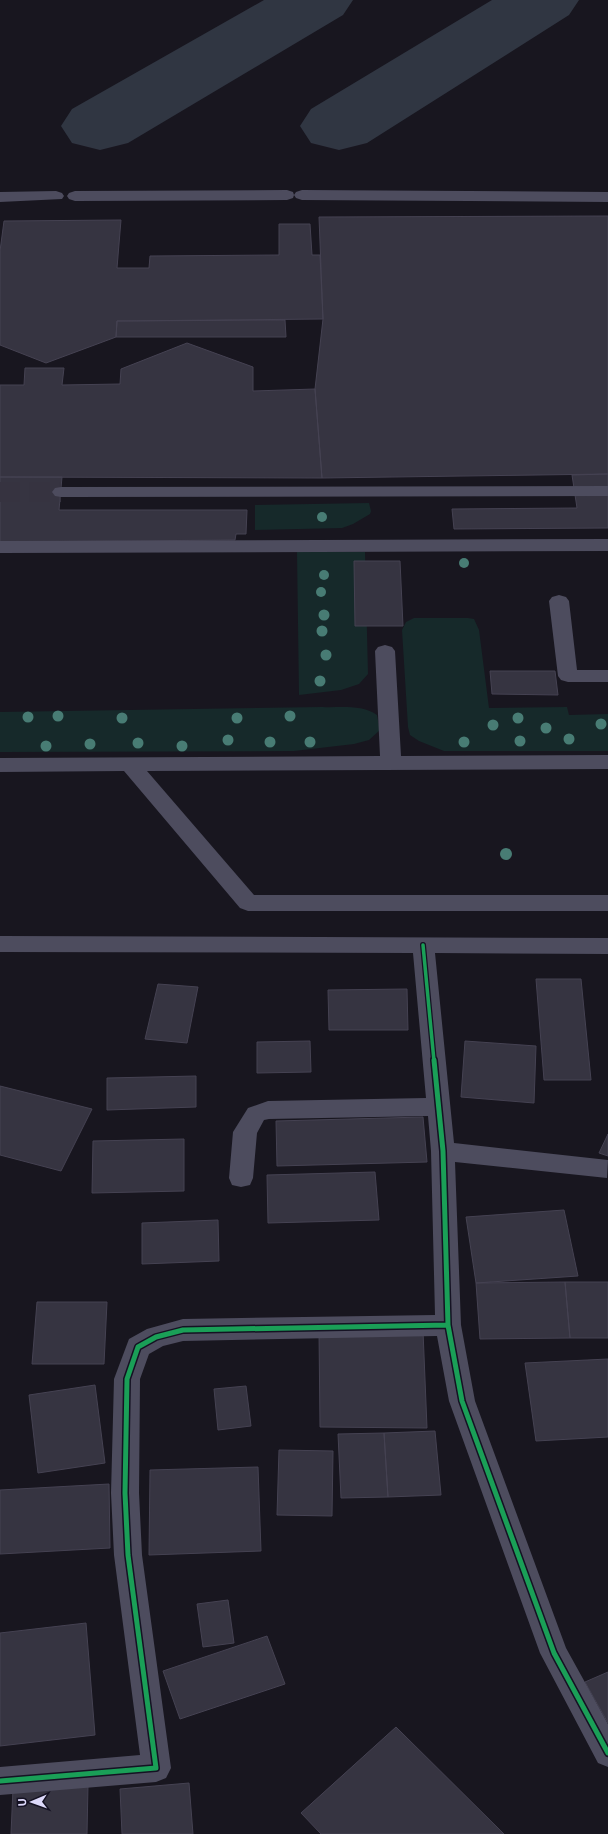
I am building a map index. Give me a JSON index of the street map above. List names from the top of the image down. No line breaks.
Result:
{"north":"left"}
